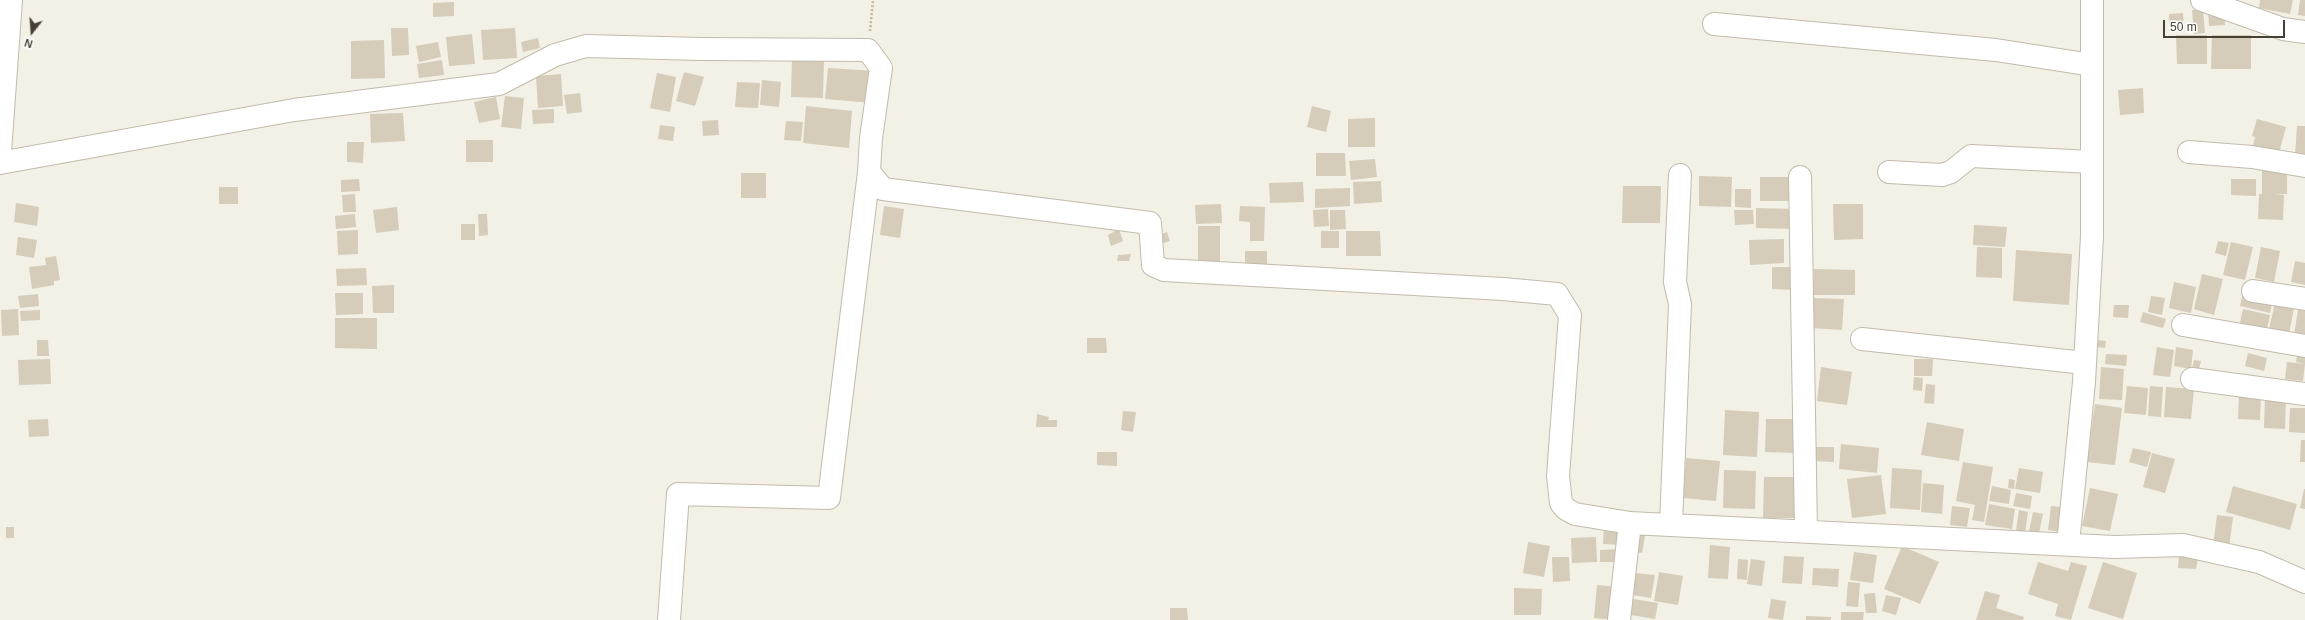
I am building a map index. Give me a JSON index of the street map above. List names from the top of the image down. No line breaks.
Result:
{"scale_bar":"50 m","north":"bottom"}
